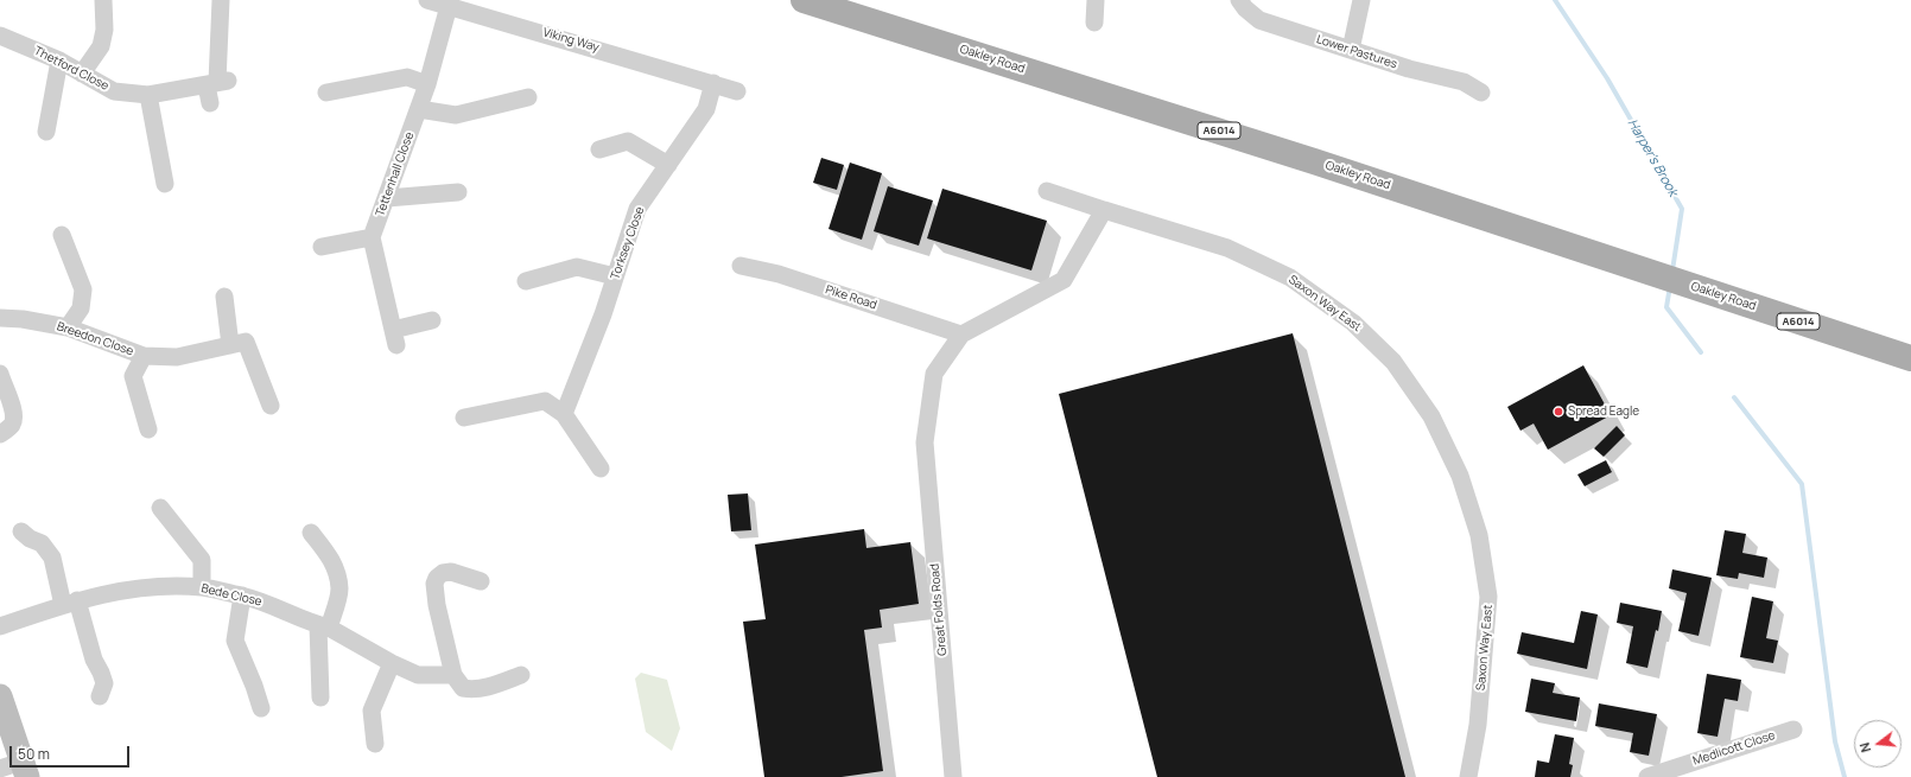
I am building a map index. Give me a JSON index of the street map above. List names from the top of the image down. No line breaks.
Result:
{"streets":{"main road":["Oakley Road","A6014"],"street":["Viking Way","Lower Pastures","Thetford Close","Tettenhall Close","Torksey Close","Pike Road","Saxon Way East","Breedon Close","Bede Close","Great Folds Road","Medlicott Close"]},"crossings":[["Viking Way","Tettenhall Close"],["Viking Way","Torksey Close"],["Pike Road","Great Folds Road"]],"water":["Harper's Brook"],"places":["Spread Eagle"],"scale_bar":"50 m","north":"left"}
